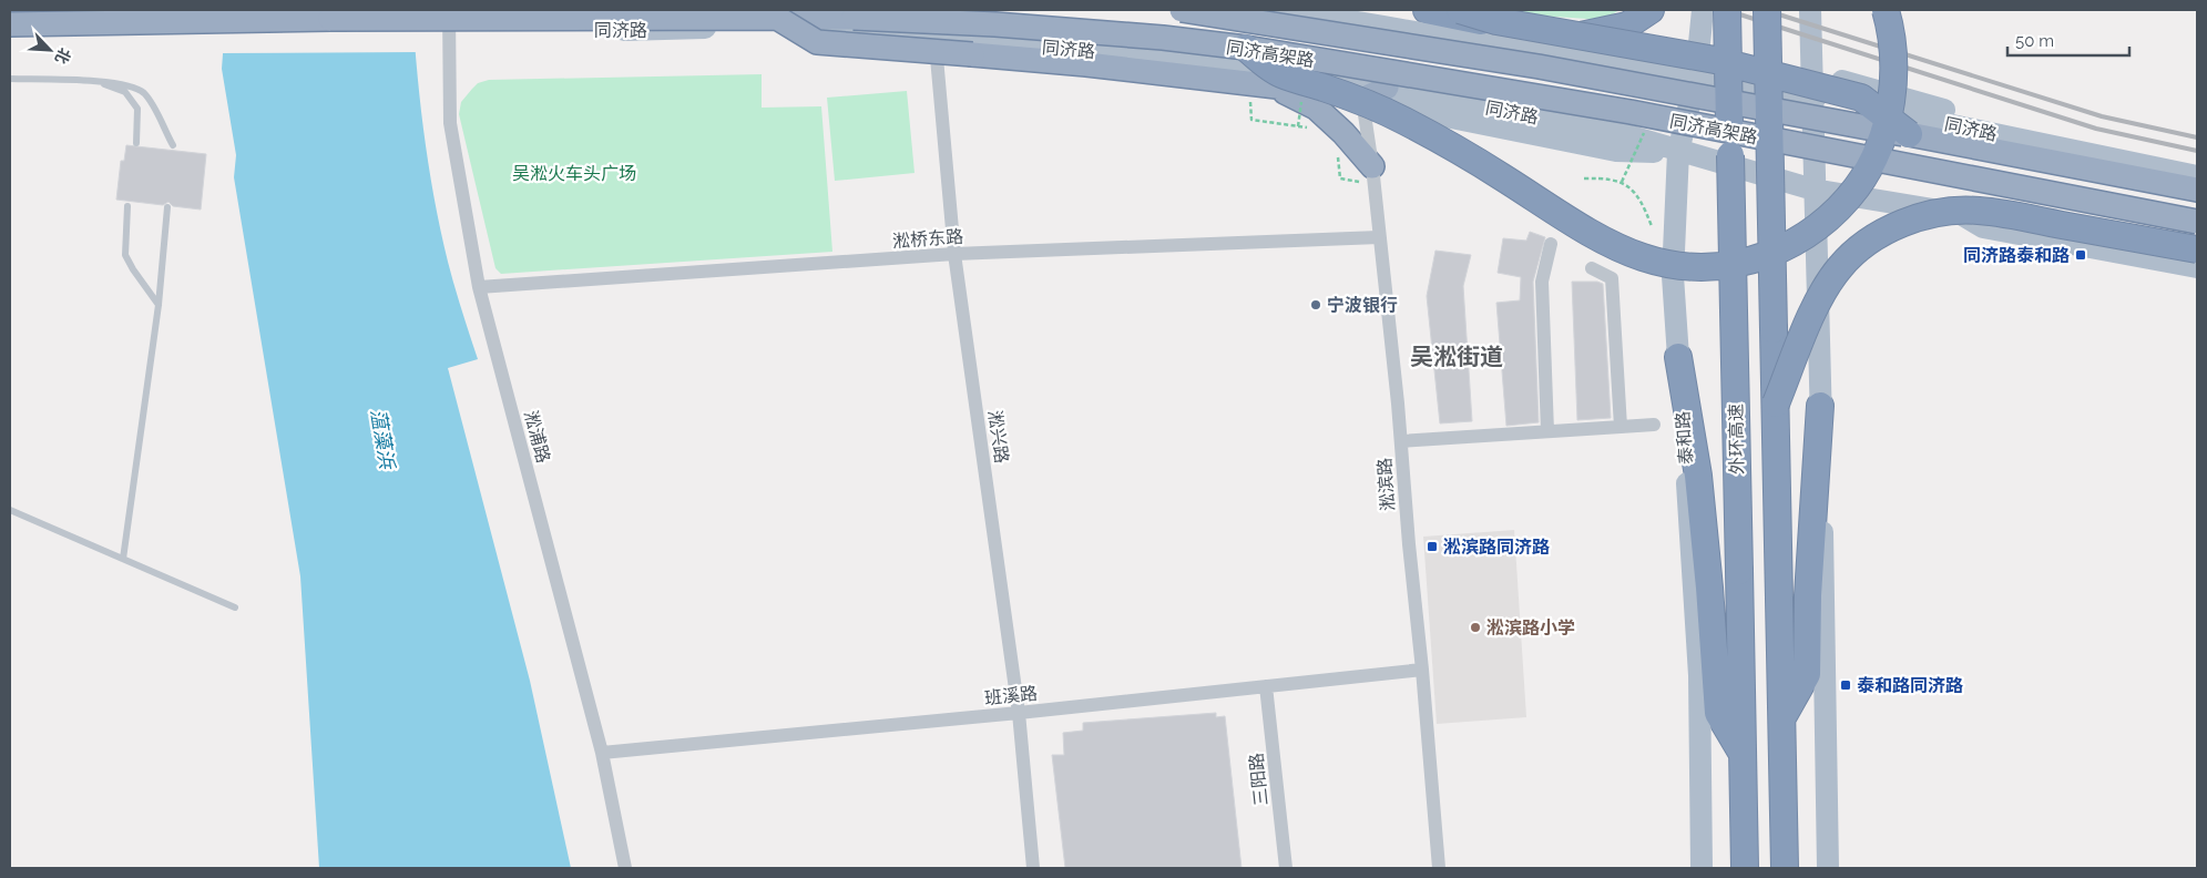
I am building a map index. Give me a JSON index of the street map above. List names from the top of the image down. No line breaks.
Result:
{"streets":{"highway":["同济高架路","外环高速"],"main road":["同济路","泰和路"],"street":["淞桥东路","淞浦路","淞兴路","淞滨路","班溪路","三阳路"]},"crossings":[["同济路","同济高架路"],["同济路","淞浦路"],["同济路","淞兴路"],["同济路","泰和路"],["同济路","淞滨路"],["淞桥东路","淞浦路"],["淞桥东路","淞兴路"],["淞桥东路","淞滨路"],["淞浦路","班溪路"],["淞兴路","班溪路"],["淞滨路","班溪路"],["班溪路","三阳路"]],"districts":["吴淞街道"],"water":["蕰藻浜"],"parks":["吴淞火车头广场"],"places":{"transit":["同济路泰和路","淞滨路同济路","泰和路同济路"],"other":["宁波银行","淞滨路小学"]},"scale_bar":"50 m","north":"bottom right"}
